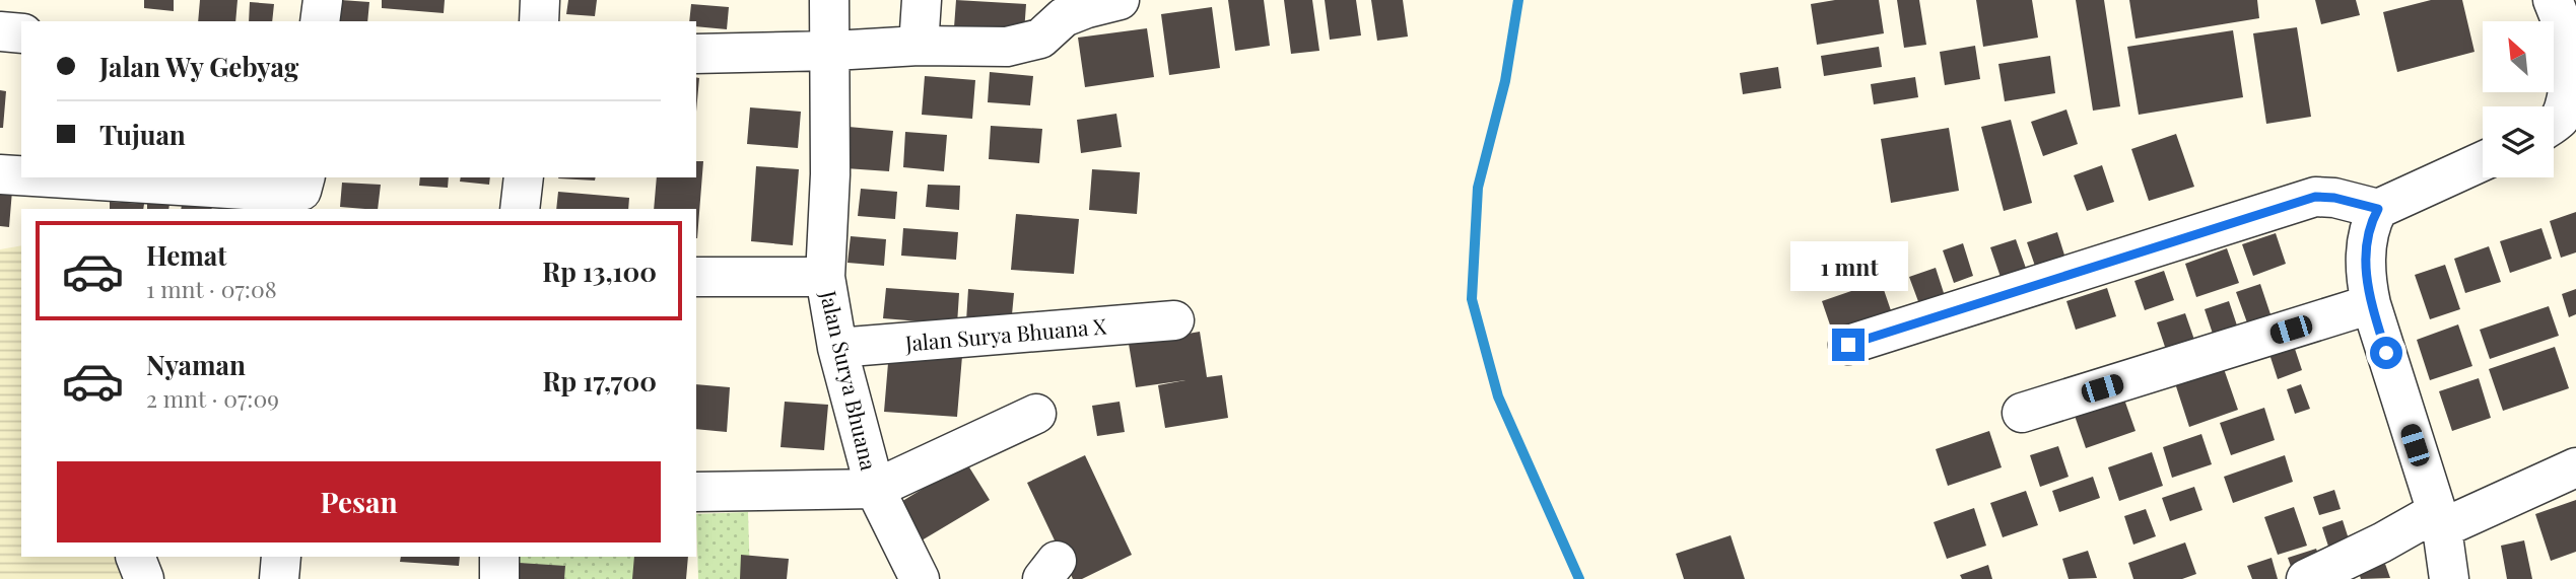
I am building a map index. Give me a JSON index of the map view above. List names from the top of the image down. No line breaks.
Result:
{"streets":{"street":["Jalan Surya Bhuana X","Jalan Surya Bhuana"]},"crossings":[["Jalan Surya Bhuana X","Jalan Surya Bhuana"]],"north":"top left","page":{"banner":["Jalan Wy Gebyag","Tujuan"],"list":[{"name":"Hemat","note":"1 mnt · 07:08","value":"Rp 13,100"},{"name":"Nyaman","note":"2 mnt · 07:09","value":"Rp 17,700"}],"bubble":"1 mnt","buttons":"Pesan"}}
